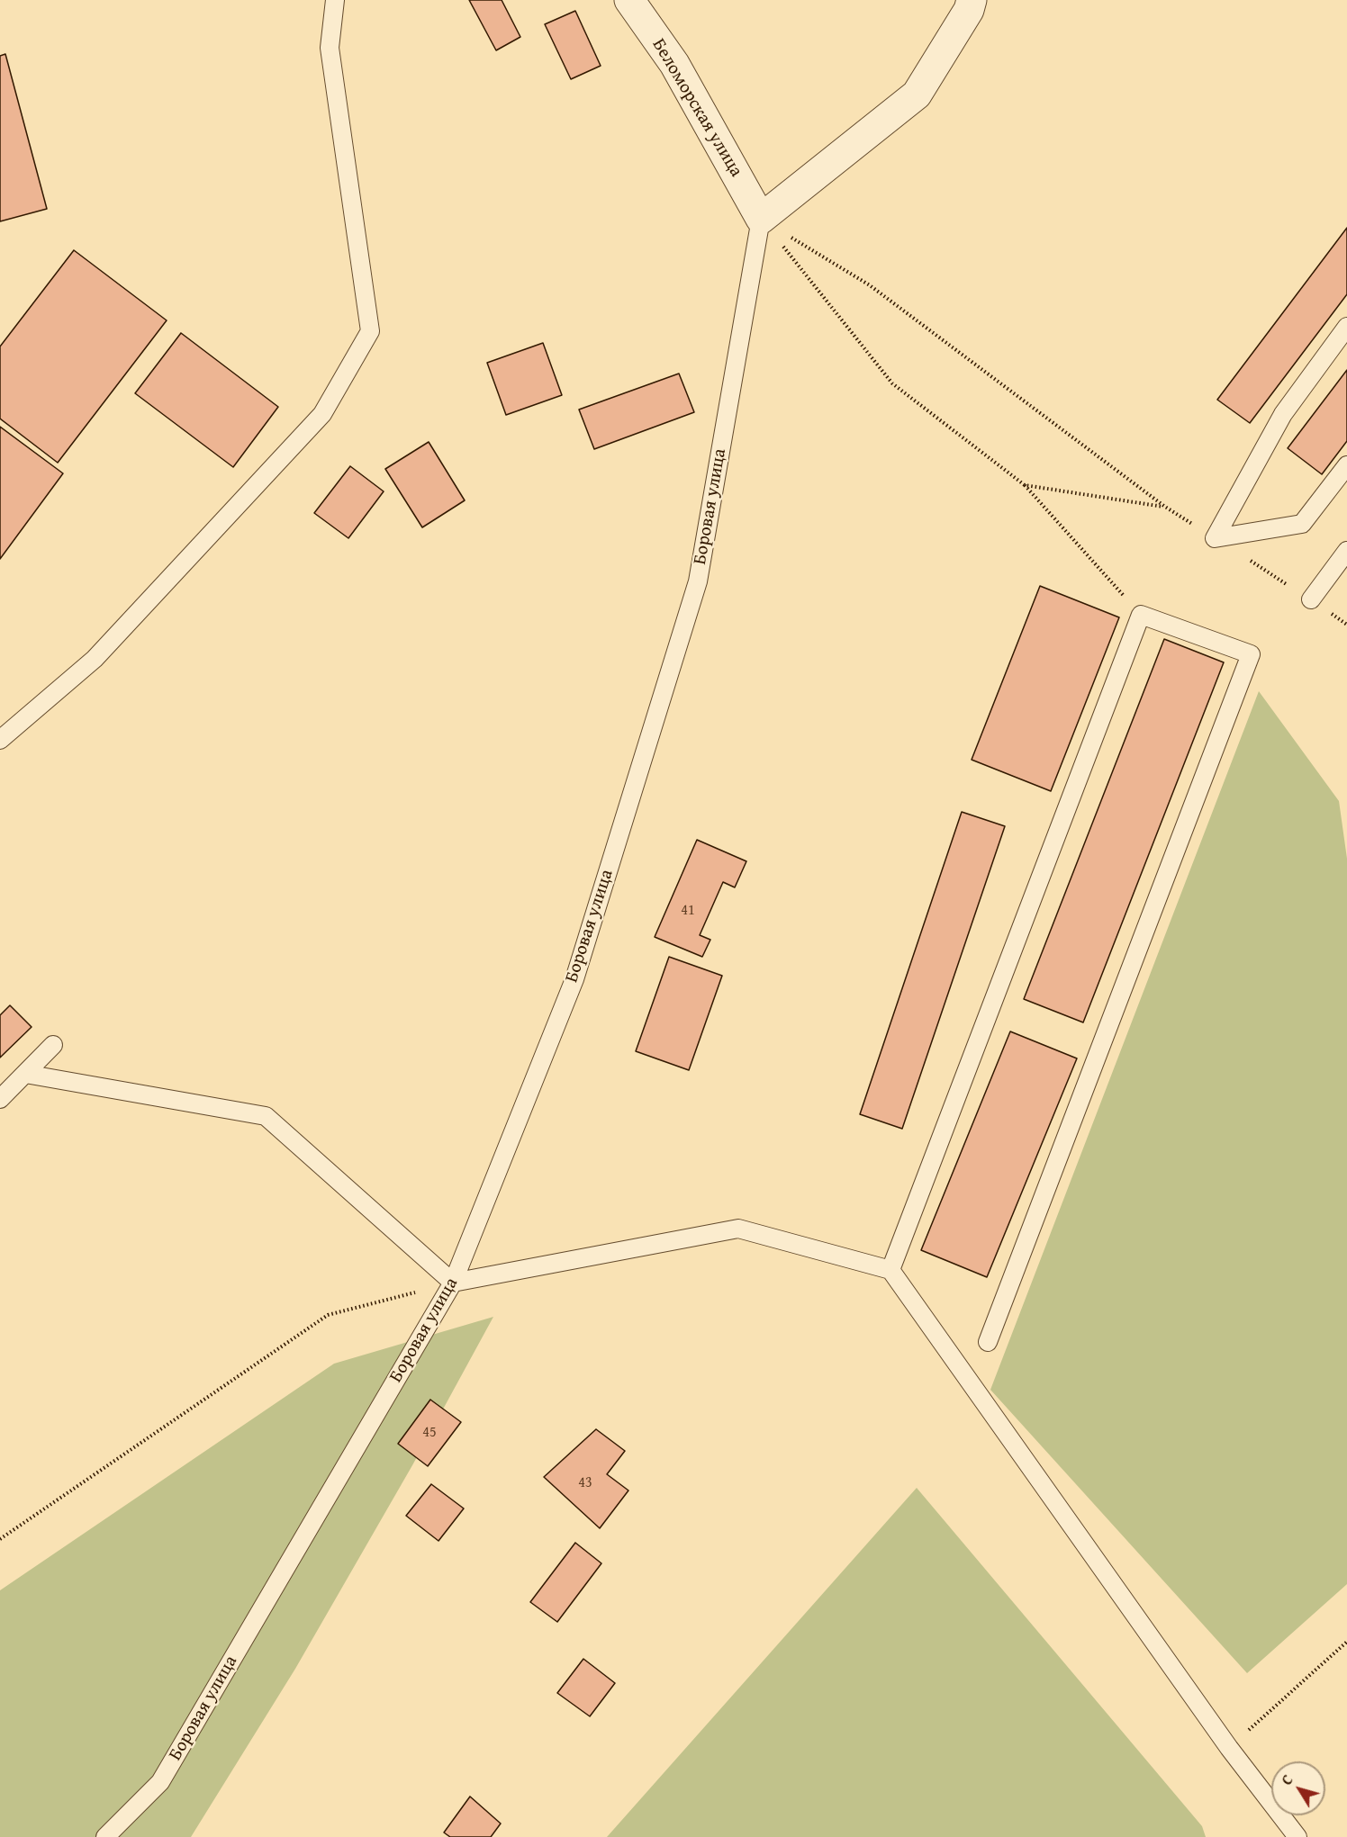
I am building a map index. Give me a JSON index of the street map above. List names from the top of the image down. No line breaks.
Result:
{"streets":{"street":["Беломорская улица"],"lane":["Боровая улица"]},"crossings":[["Беломорская улица","Боровая улица"]],"house_numbers":["41","45","43"],"north":"top left"}
